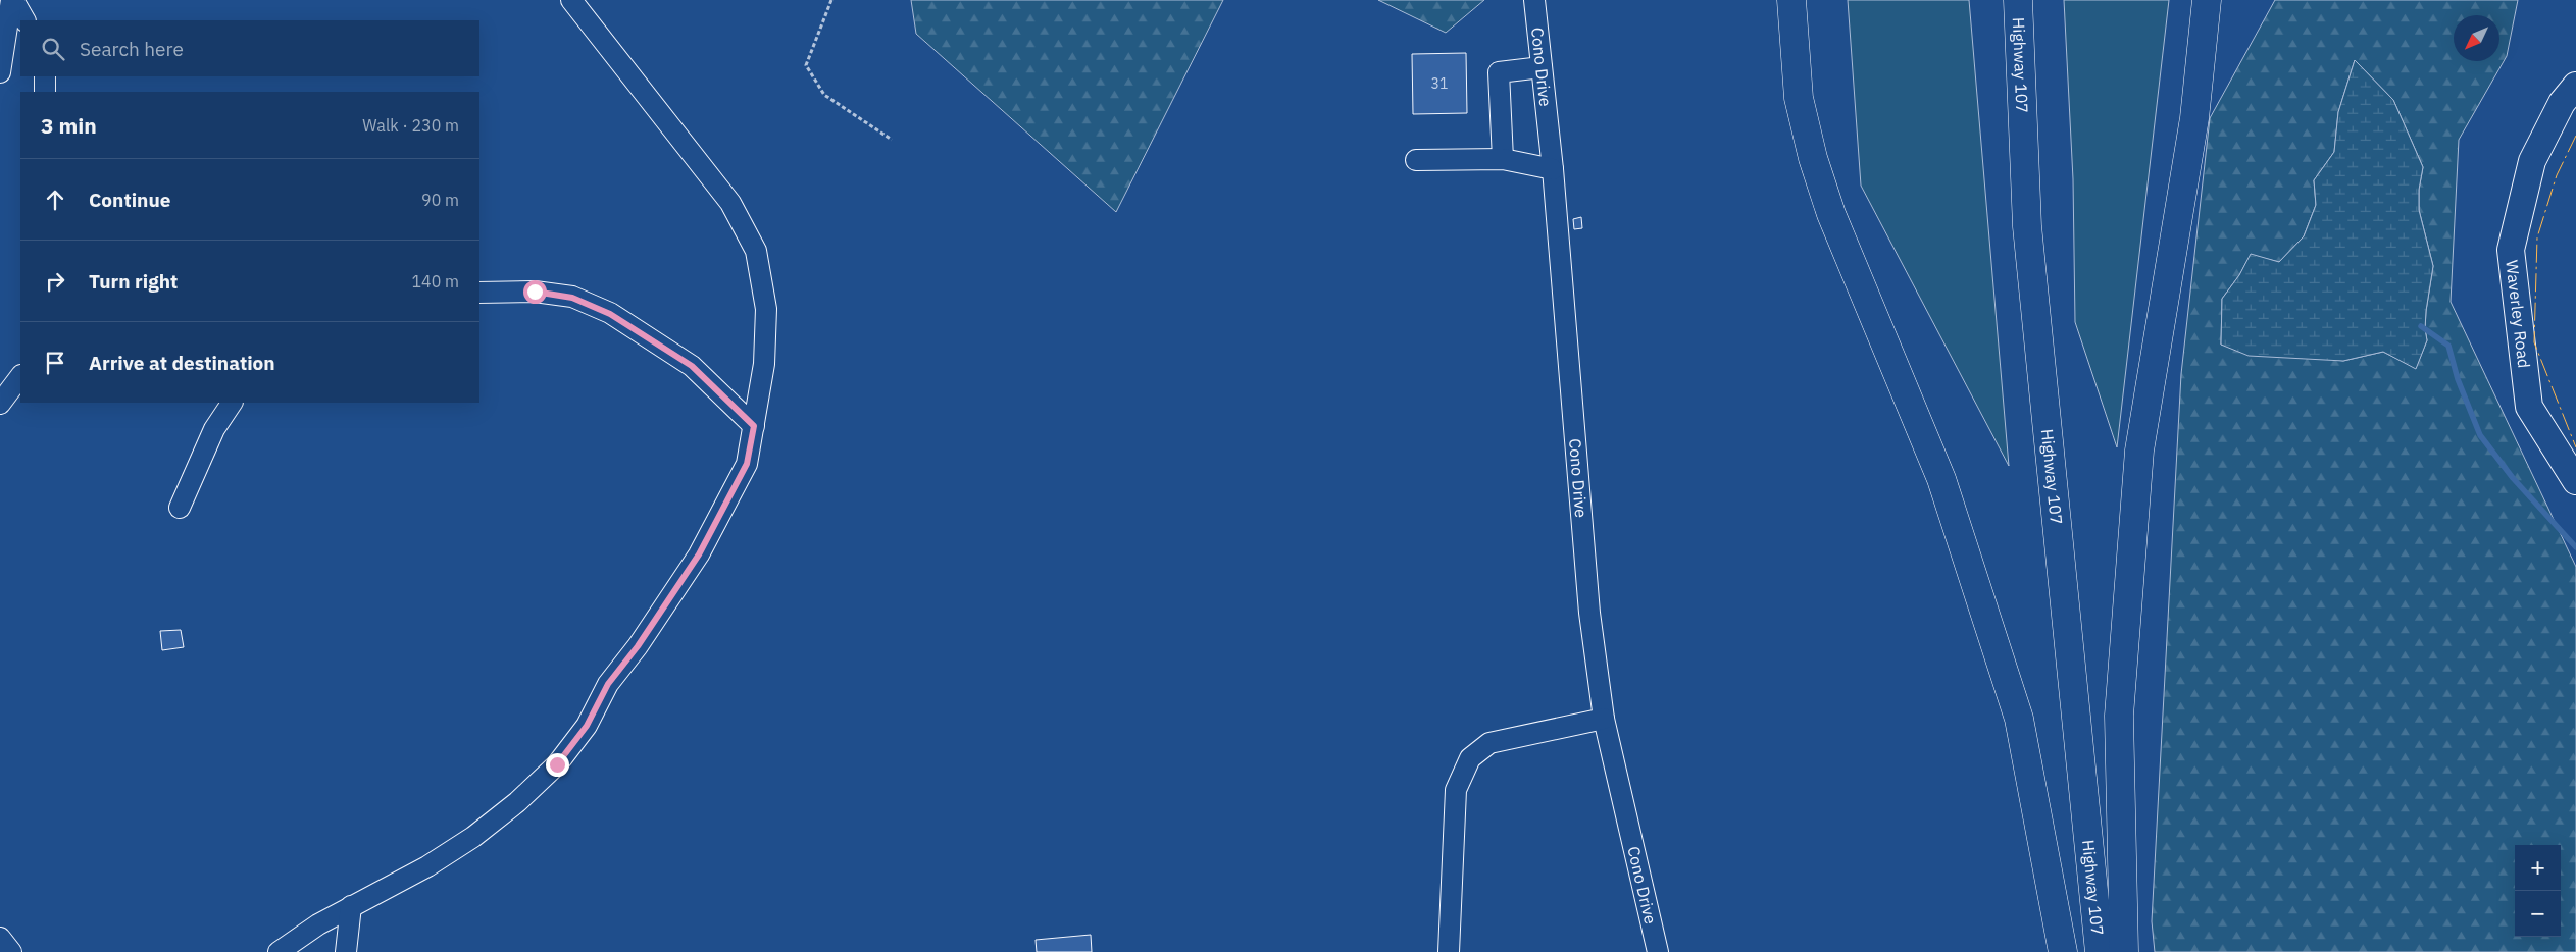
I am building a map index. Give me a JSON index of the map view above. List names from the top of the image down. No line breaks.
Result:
{"streets":{"highway":["Highway 107"],"main road":["Waverley Road"],"street":["Cono Drive"]},"house_numbers":["31"],"north":"bottom left","page":{"search":"Search here","heading":["3 min","Walk · 230 m"],"list":[["Continue","90 m"],["Turn right","140 m"],"Arrive at destination"],"map_buttons":["+","−"]}}
